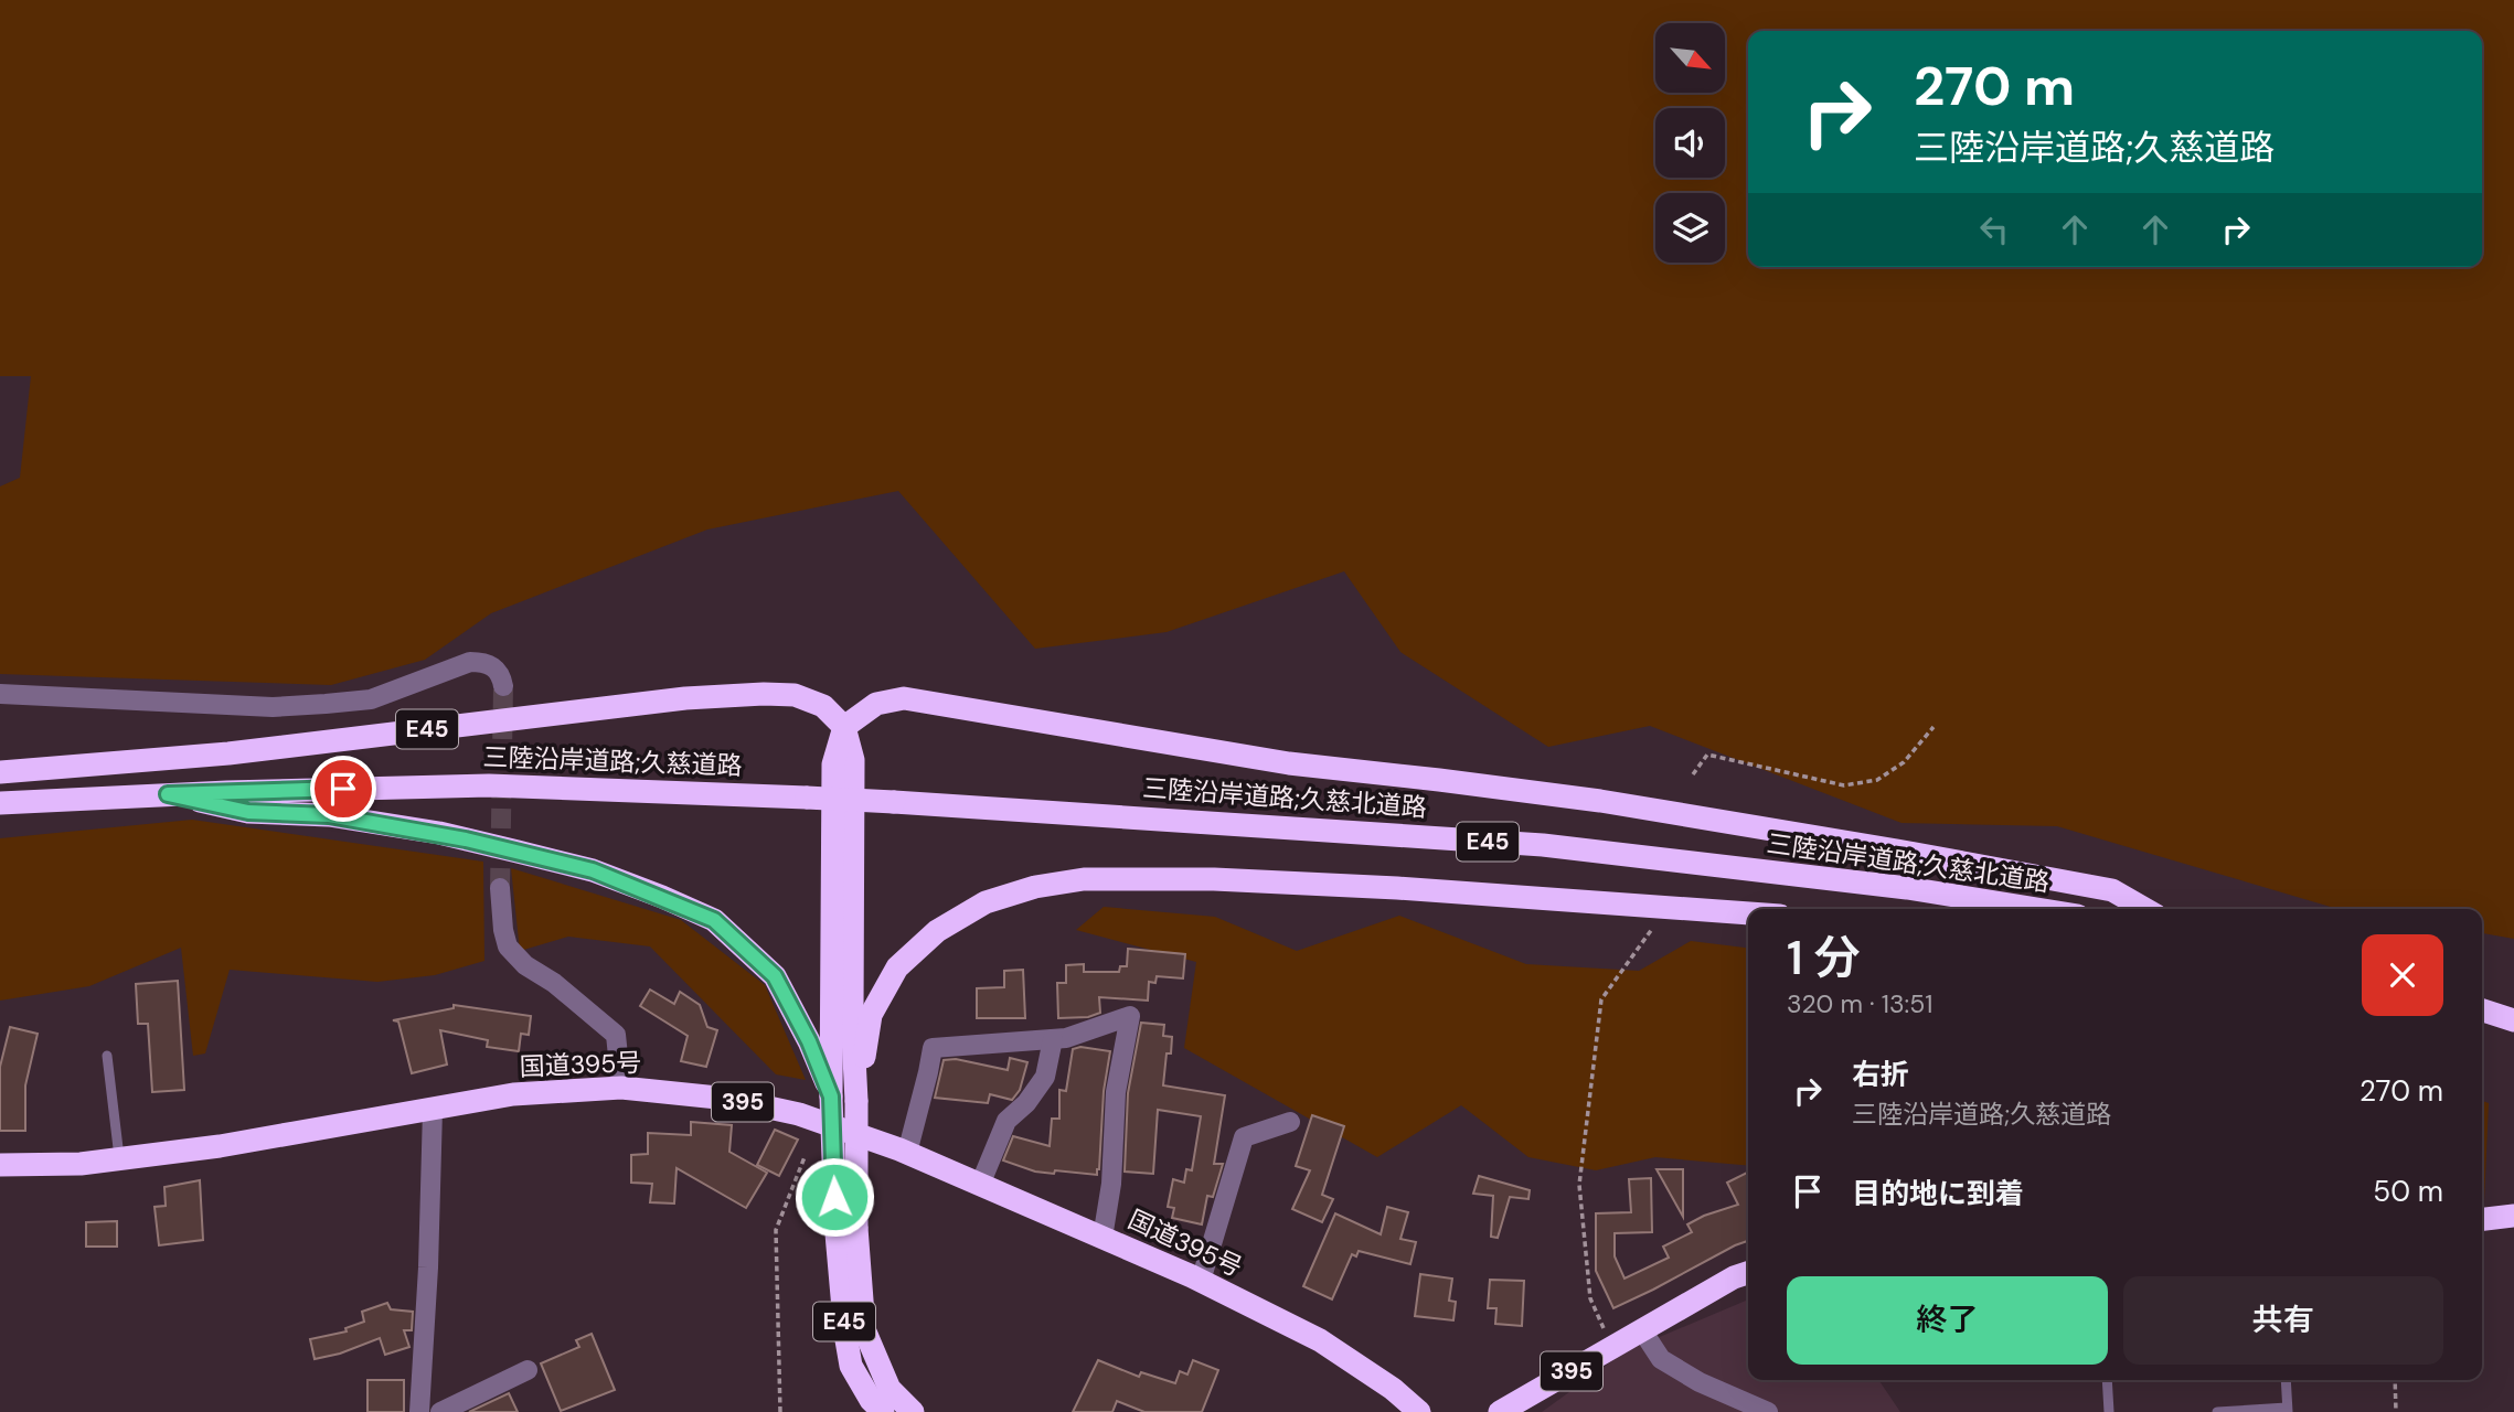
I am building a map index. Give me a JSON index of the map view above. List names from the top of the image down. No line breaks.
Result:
{"streets":{"highway":["E45","三陸沿岸道路;久慈道路","三陸沿岸道路;久慈北道路","国道395号","395"]},"crossings":[["E45","三陸沿岸道路;久慈道路"],["三陸沿岸道路;久慈道路","三陸沿岸道路;久慈北道路"]],"north":"bottom right","page":{"turn":["270 m","三陸沿岸道路;久慈道路"],"heading":["1 分","320 m · 13:51"],"list":[{"name":"右折","note":"三陸沿岸道路;久慈道路","value":"270 m"},{"name":"目的地に到着","value":"50 m"}],"buttons":["終了","共有"]}}
